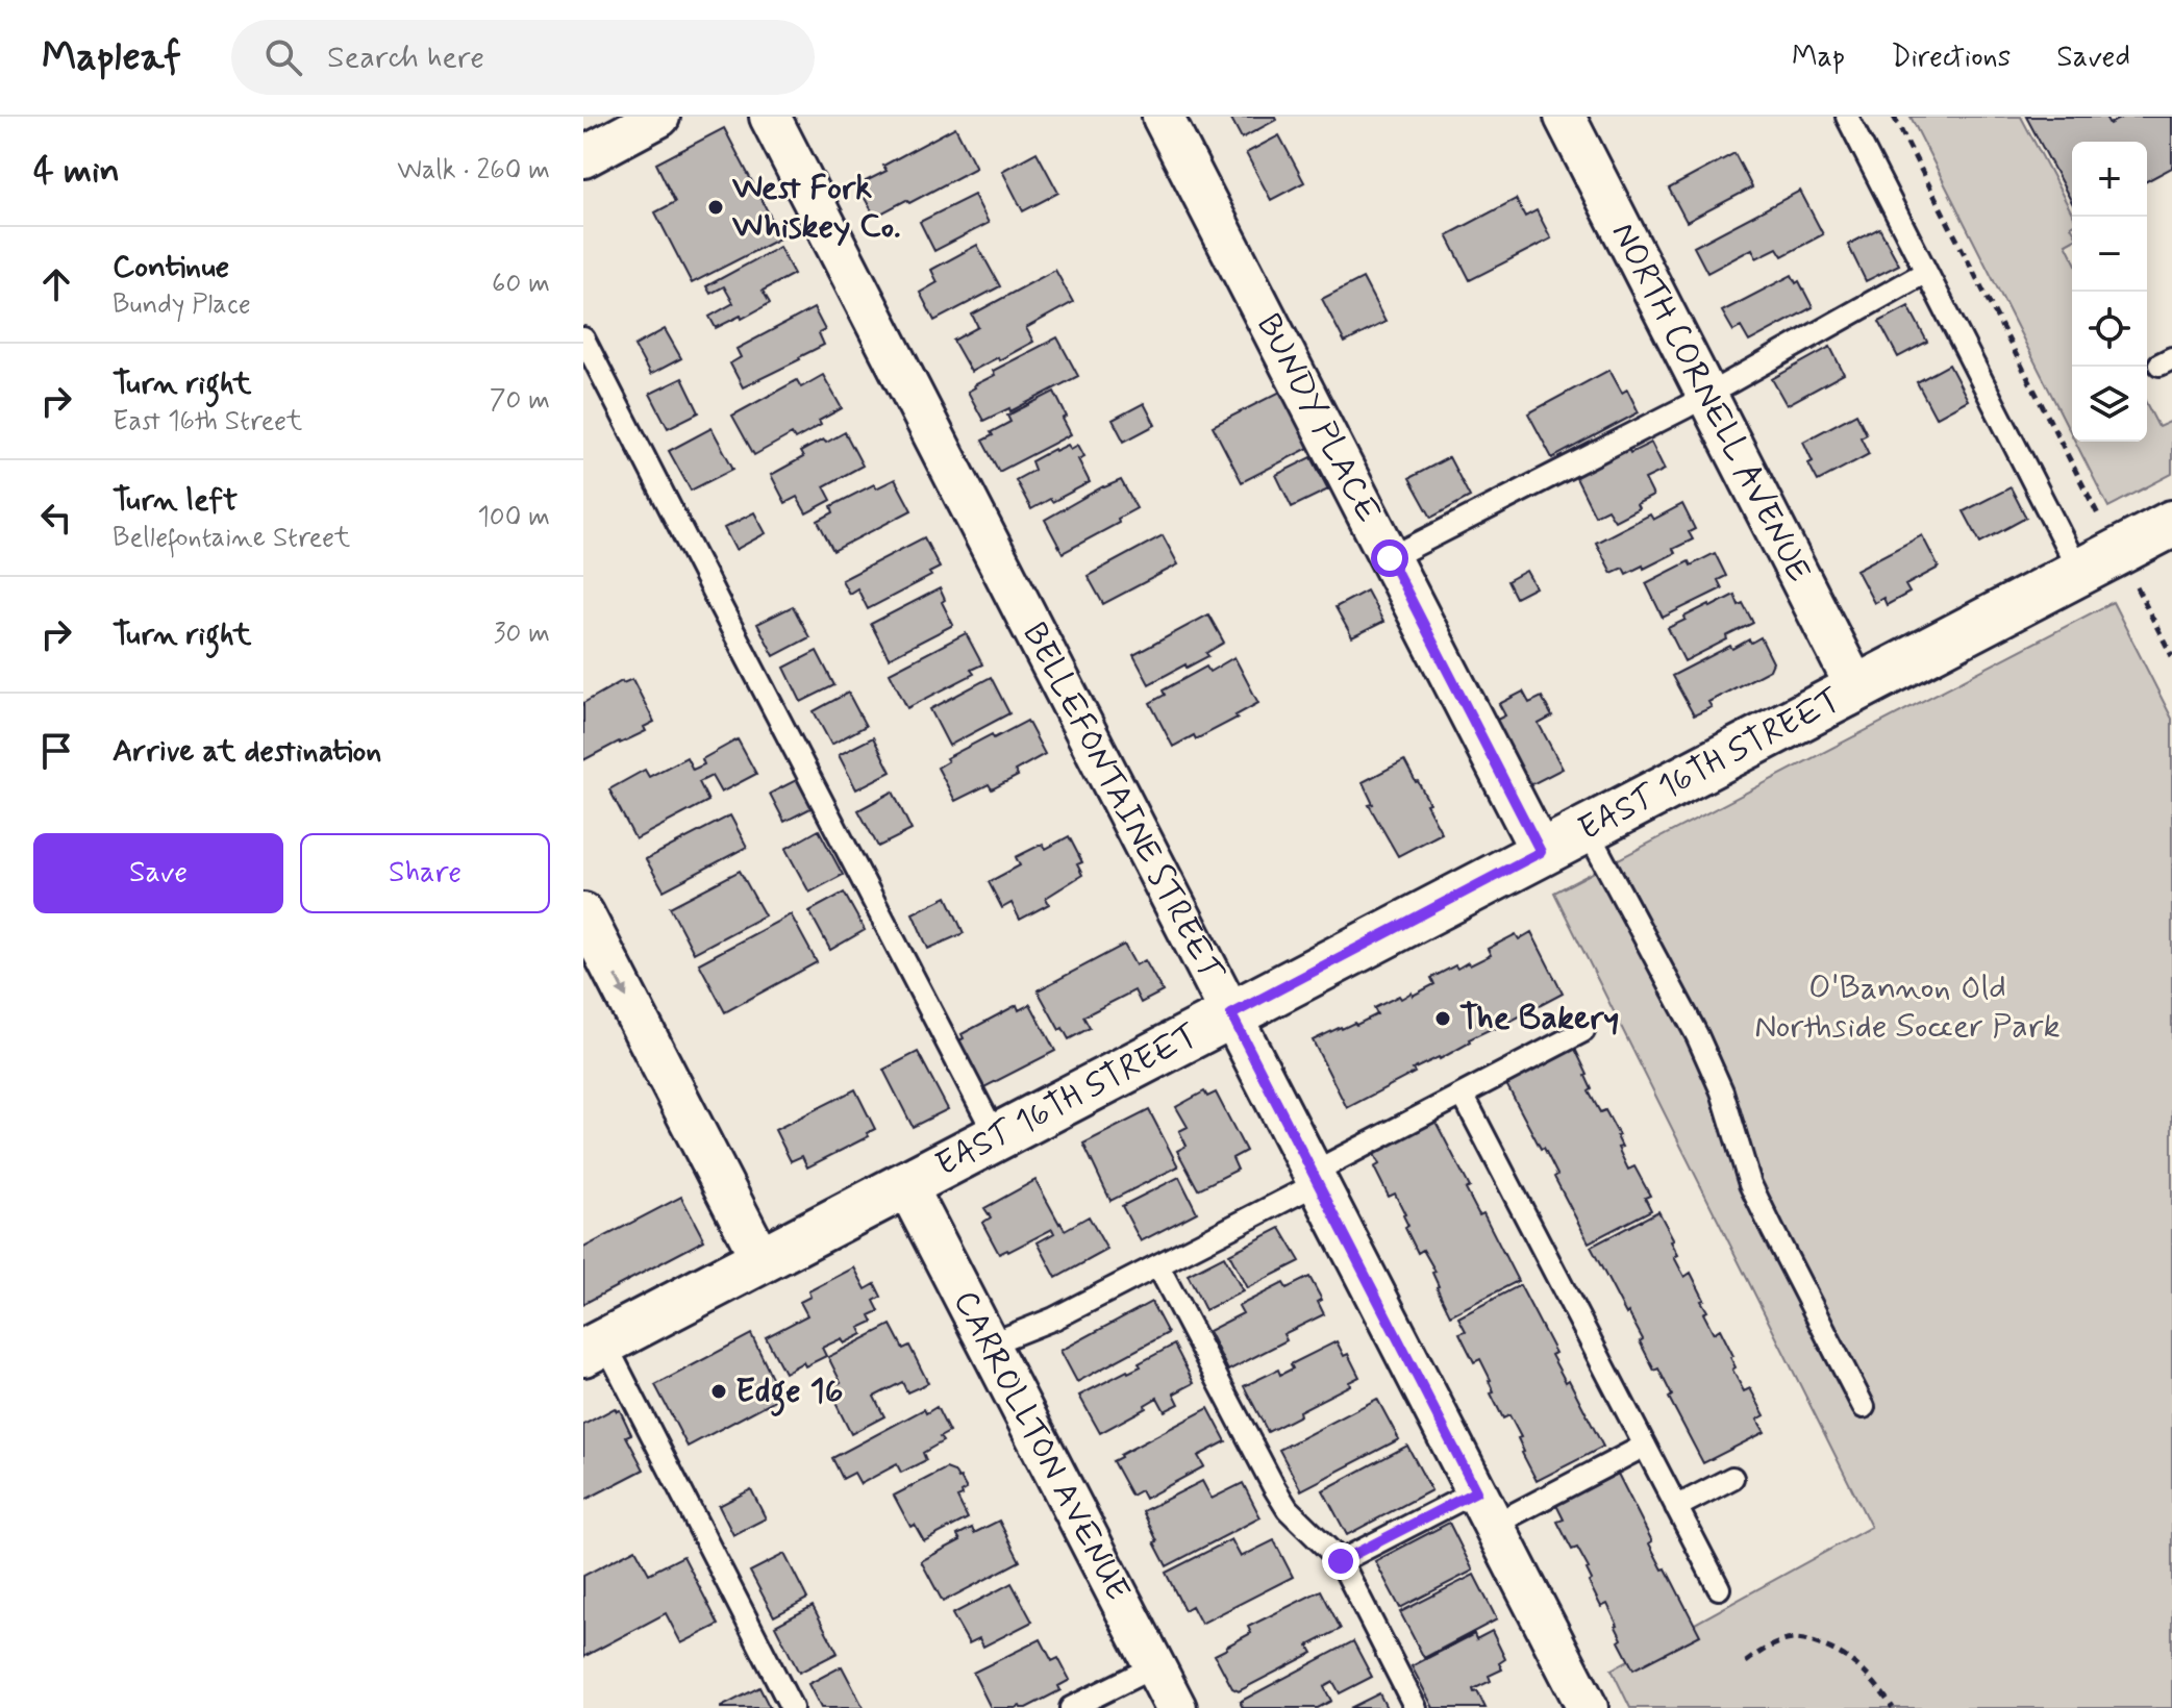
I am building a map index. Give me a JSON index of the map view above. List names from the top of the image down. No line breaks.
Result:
{"streets":{"main road":["EAST 16TH STREET"],"street":["NORTH CORNELL AVENUE","BUNDY PLACE","BELLEFONTAINE STREET","CARROLLTON AVENUE"]},"crossings":[["NORTH CORNELL AVENUE","EAST 16TH STREET"],["BUNDY PLACE","EAST 16TH STREET"],["EAST 16TH STREET","BELLEFONTAINE STREET"],["EAST 16TH STREET","CARROLLTON AVENUE"]],"parks":["O'Bannon Old Northside Soccer Park"],"places":["West Fork Whiskey Co.","The Bakery","Edge 16"],"page":{"header":"Mapleaf","search":"Search here","nav":["Map","Directions","Saved"],"heading":["4 min","Walk · 260 m"],"map_buttons":["+","−"],"list":[["Continue","Bundy Place","60 m"],["Turn right","East 16th Street","70 m"],["Turn left","Bellefontaine Street","100 m"],["Turn right","30 m"],"Arrive at destination"],"buttons":["Save","Share"]}}
